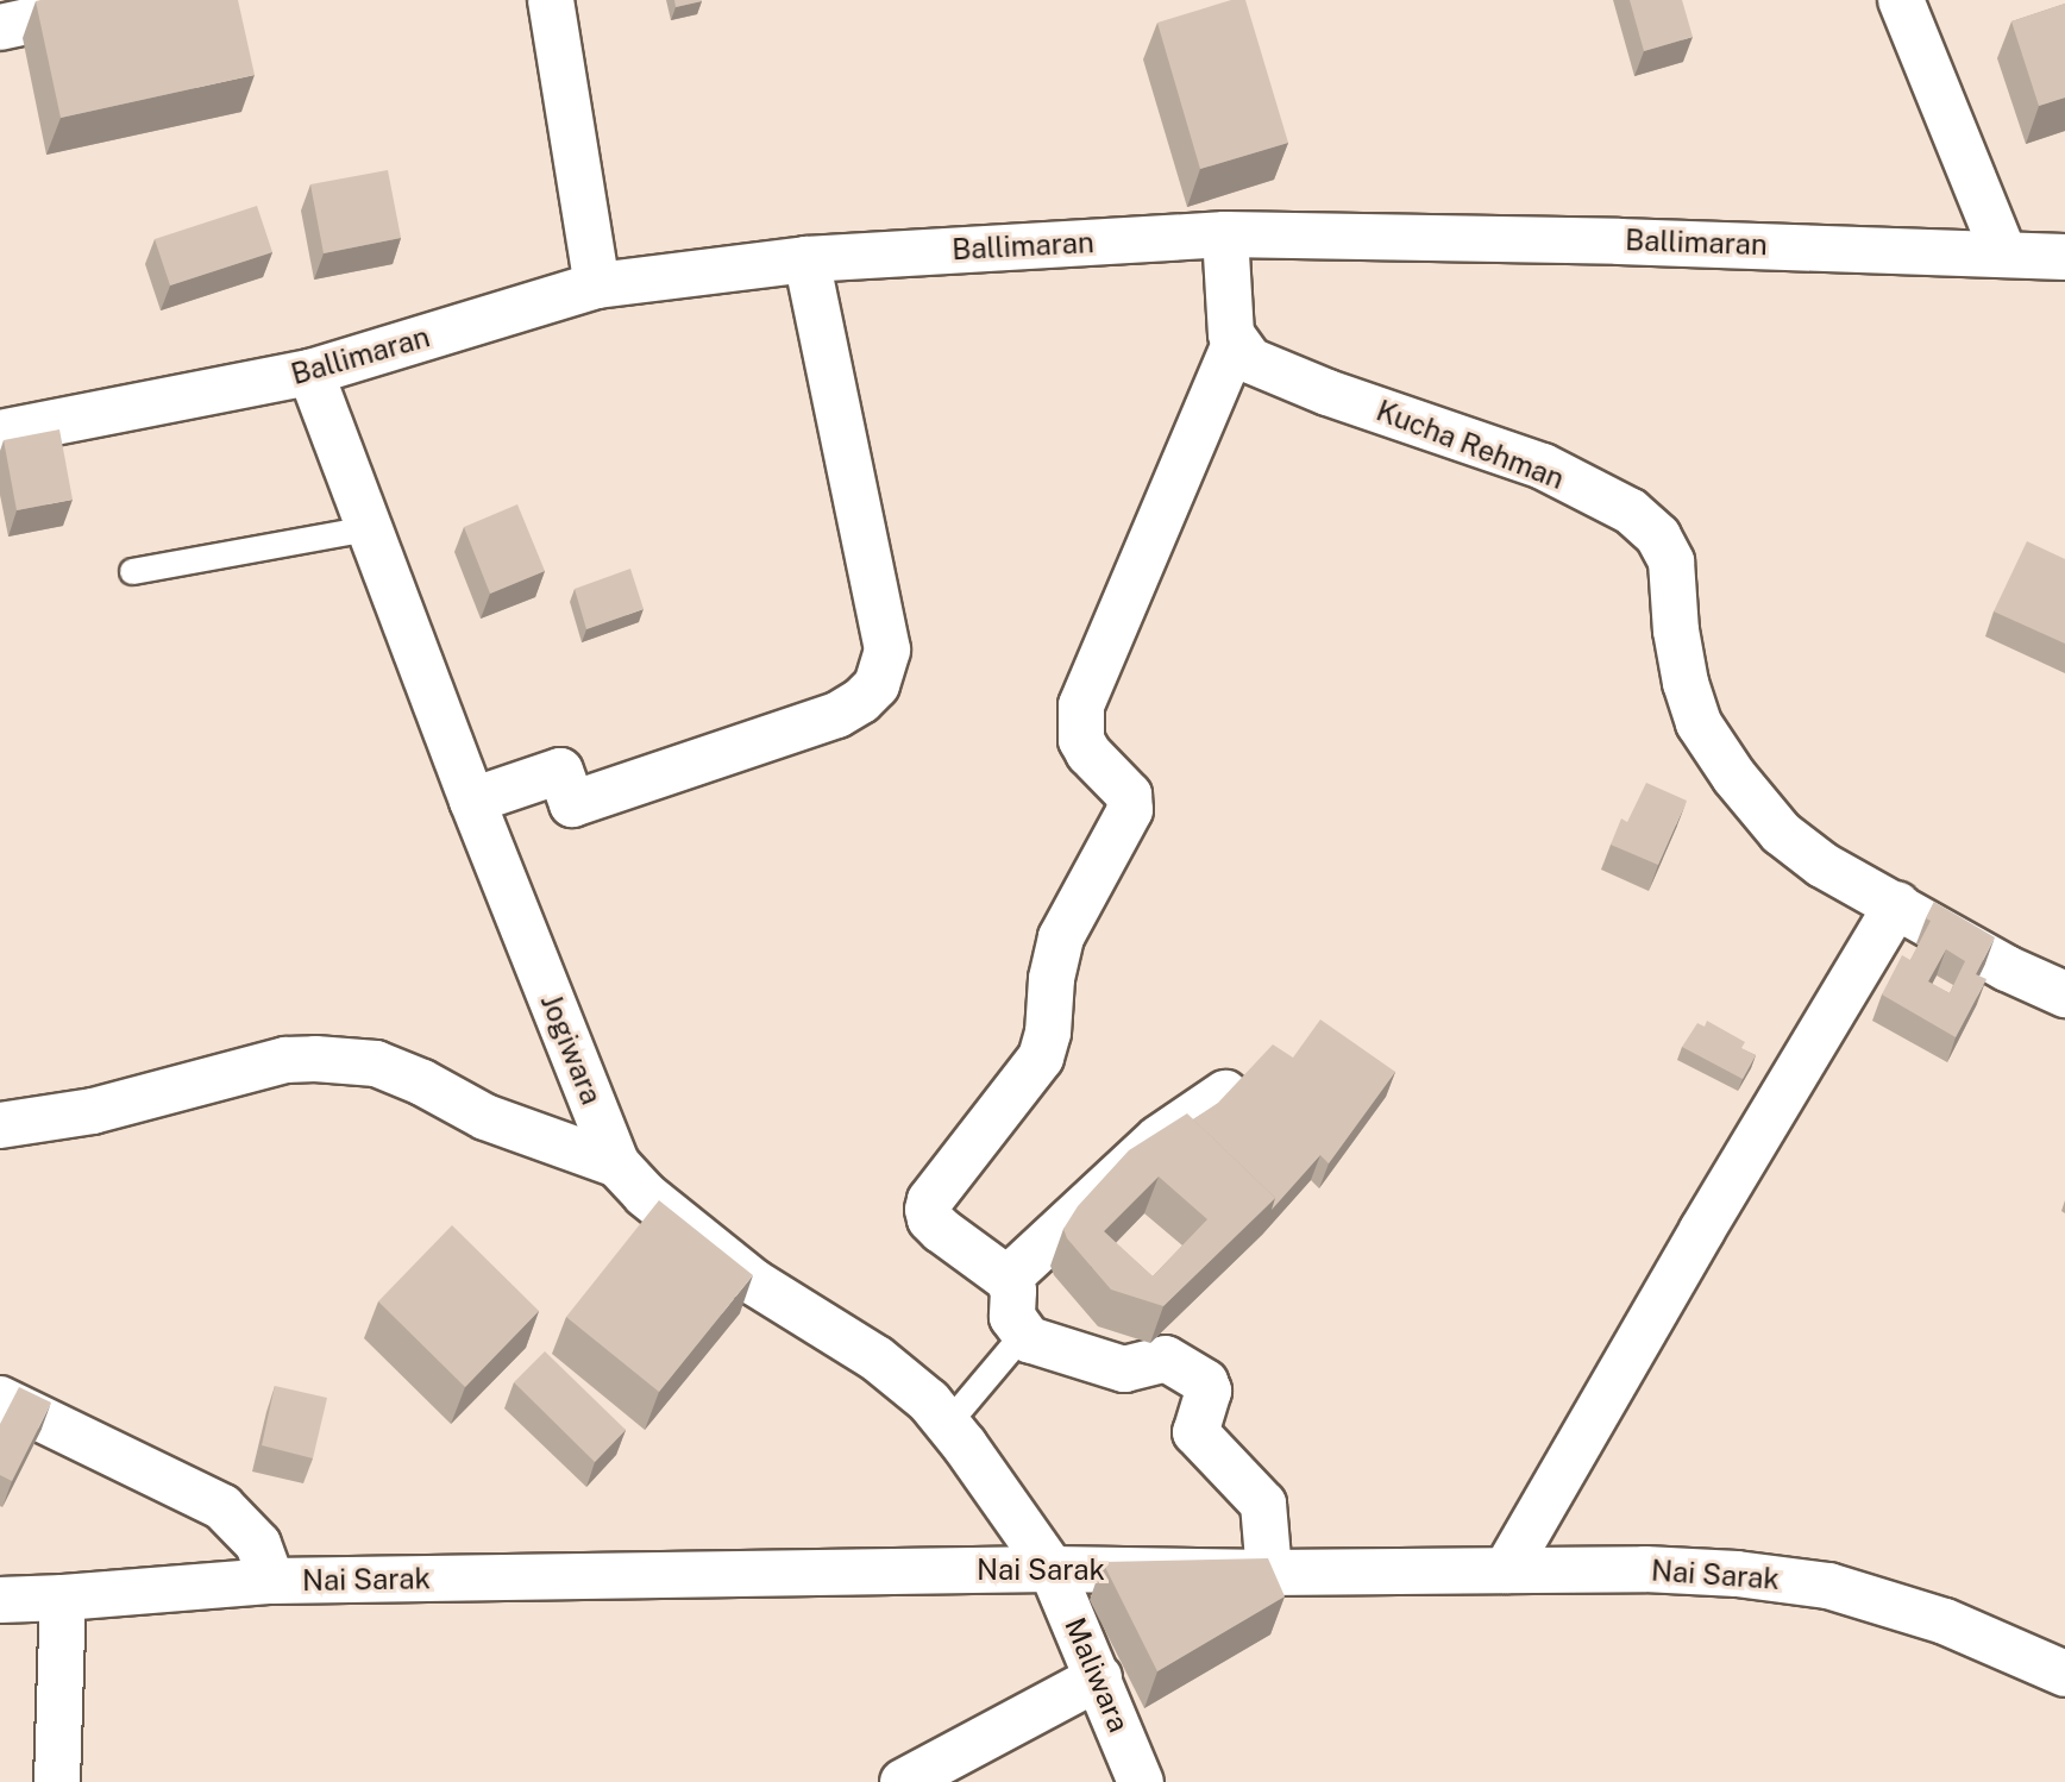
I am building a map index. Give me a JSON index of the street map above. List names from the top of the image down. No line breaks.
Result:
{"streets":{"street":["Ballimaran","Kucha Rehman","Jogiwara","Nai Sarak","Maliwara"]},"crossings":[["Ballimaran","Jogiwara"],["Jogiwara","Nai Sarak"],["Jogiwara","Maliwara"],["Nai Sarak","Maliwara"]]}
